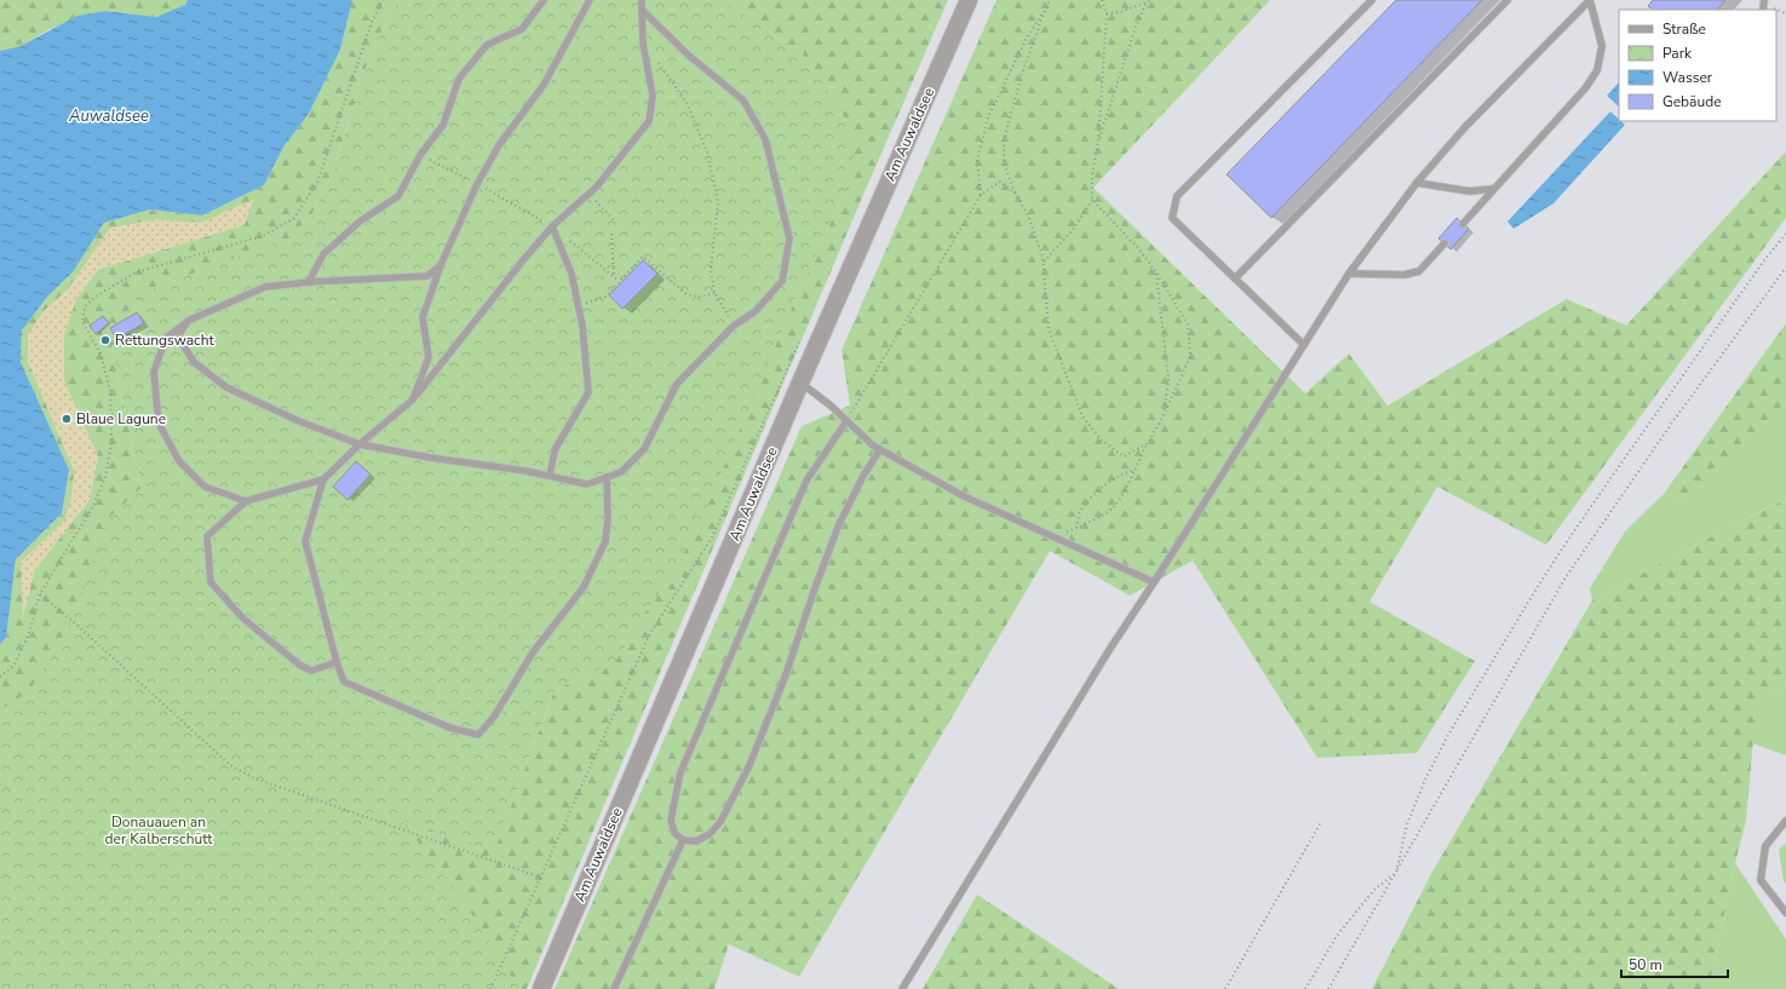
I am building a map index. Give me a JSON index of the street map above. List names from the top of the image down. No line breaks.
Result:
{"streets":{"street":["Am Auwaldsee"]},"water":["Auwaldsee"],"parks":["Donauauen an der Kälberschütt"],"places":["Rettungswacht","Blaue Lagune"],"legend":["Straße","Park","Wasser","Gebäude"],"scale_bar":"50 m"}
